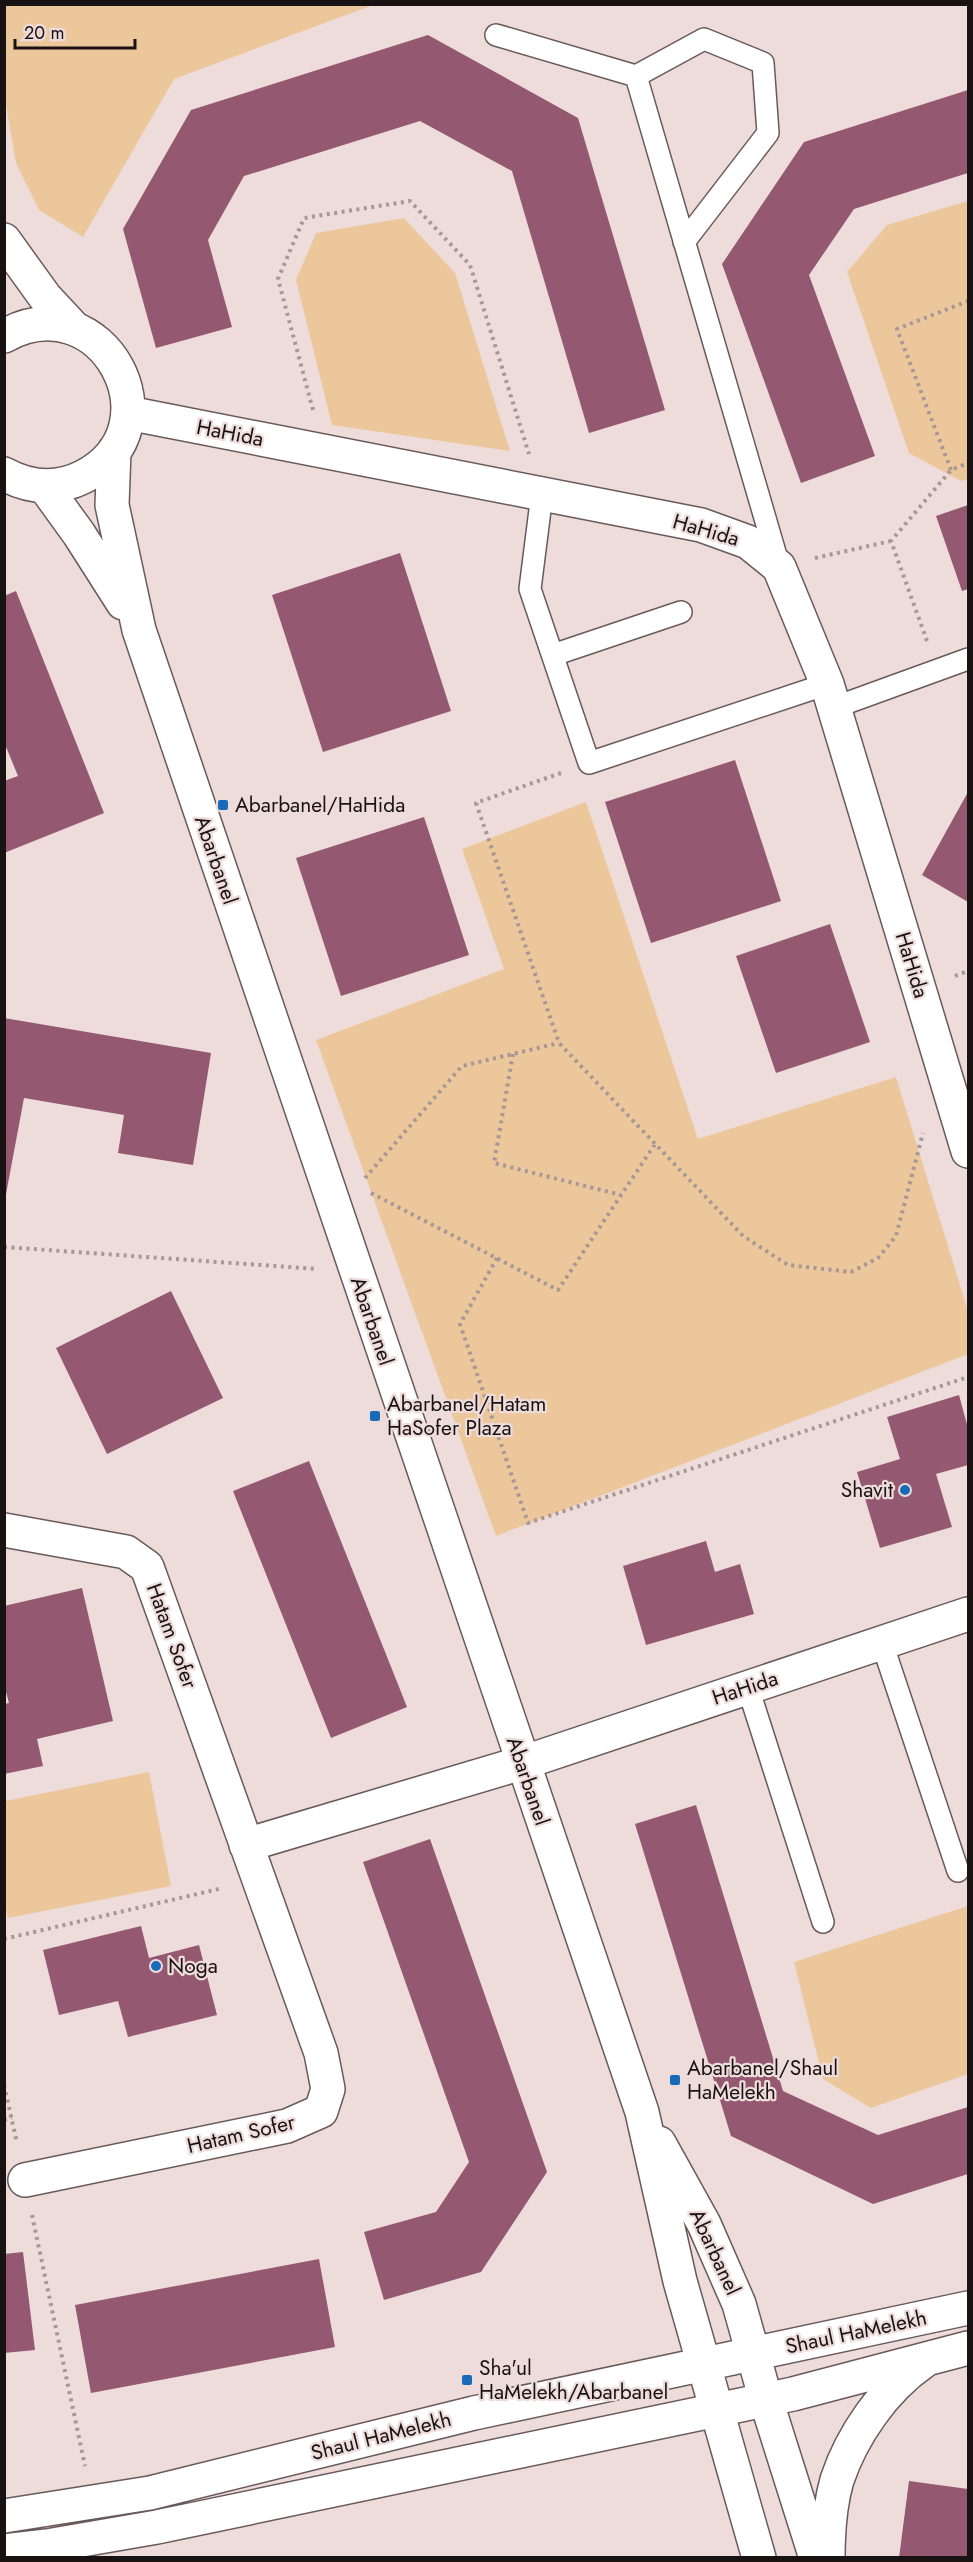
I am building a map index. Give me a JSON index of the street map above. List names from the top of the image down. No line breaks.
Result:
{"streets":{"street":["HaHida","Abarbanel","Hatam Sofer","Shaul HaMelekh"]},"crossings":[["HaHida","Abarbanel"],["Abarbanel","Shaul HaMelekh"]],"places":{"transit":["Abarbanel/HaHida","Abarbanel/Hatam HaSofer Plaza","Abarbanel/Shaul HaMelekh","Sha'ul HaMelekh/Abarbanel"],"other":["Shavit","Noga"]},"scale_bar":"20 m"}
